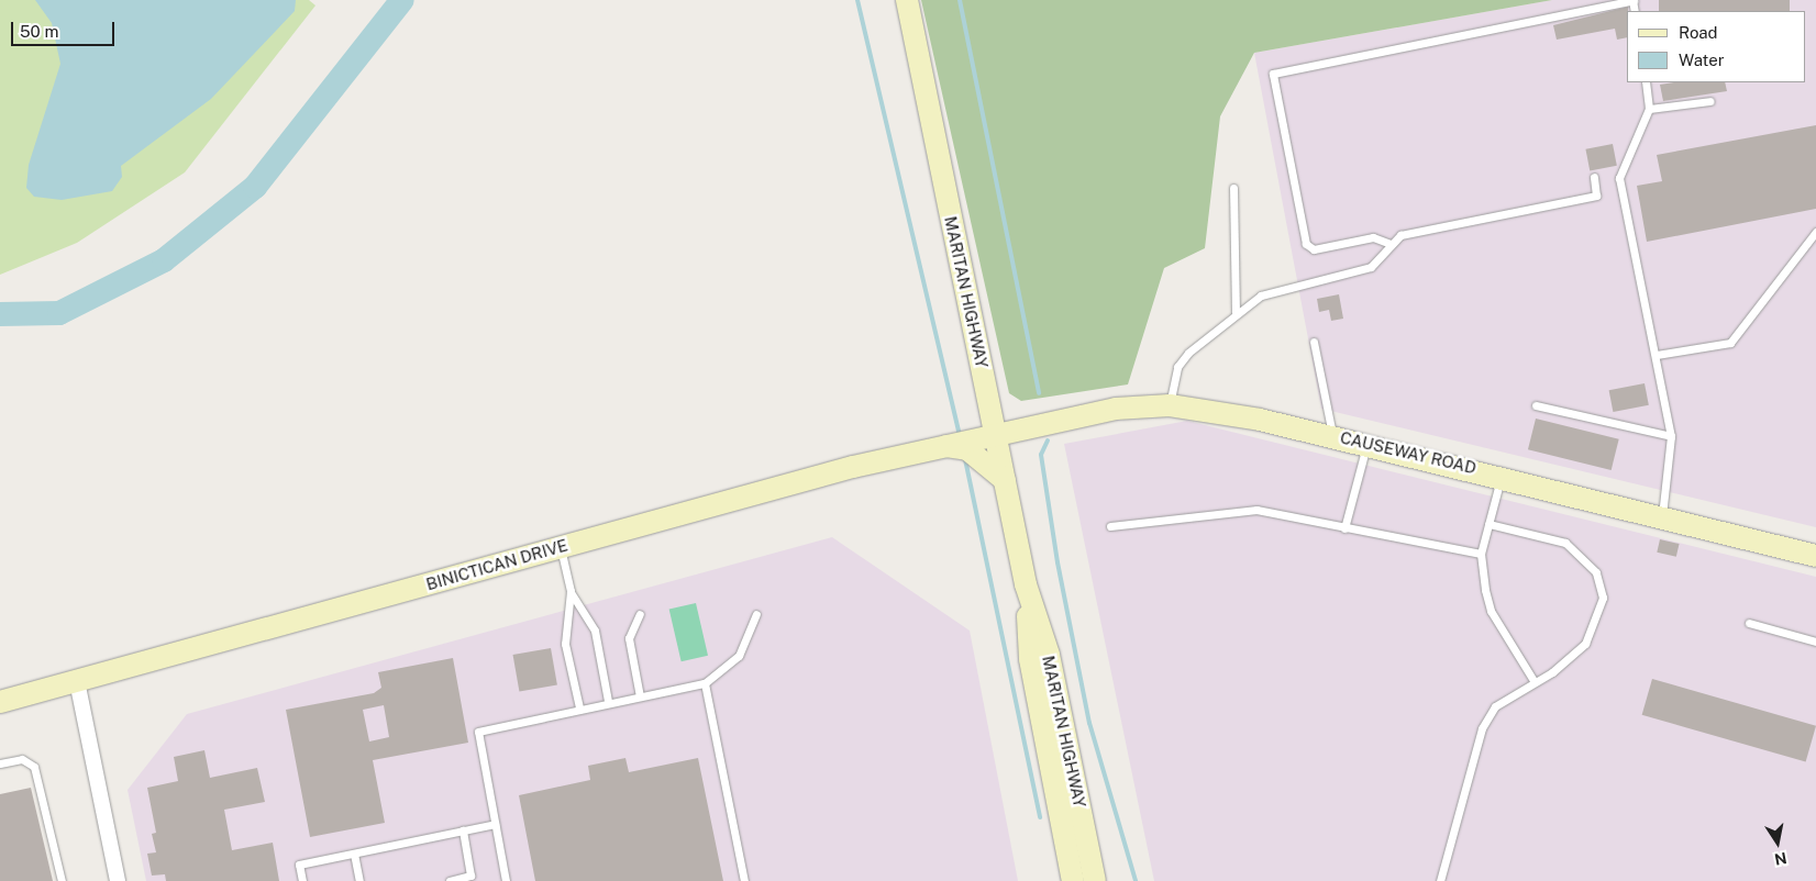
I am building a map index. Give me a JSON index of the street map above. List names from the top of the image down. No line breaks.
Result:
{"streets":{"street":["MARITAN HIGHWAY","CAUSEWAY ROAD","BINICTICAN DRIVE"]},"crossings":[["MARITAN HIGHWAY","CAUSEWAY ROAD"],["MARITAN HIGHWAY","BINICTICAN DRIVE"],["CAUSEWAY ROAD","BINICTICAN DRIVE"]],"legend":["Road","Water"],"scale_bar":"50 m","north":"bottom"}
